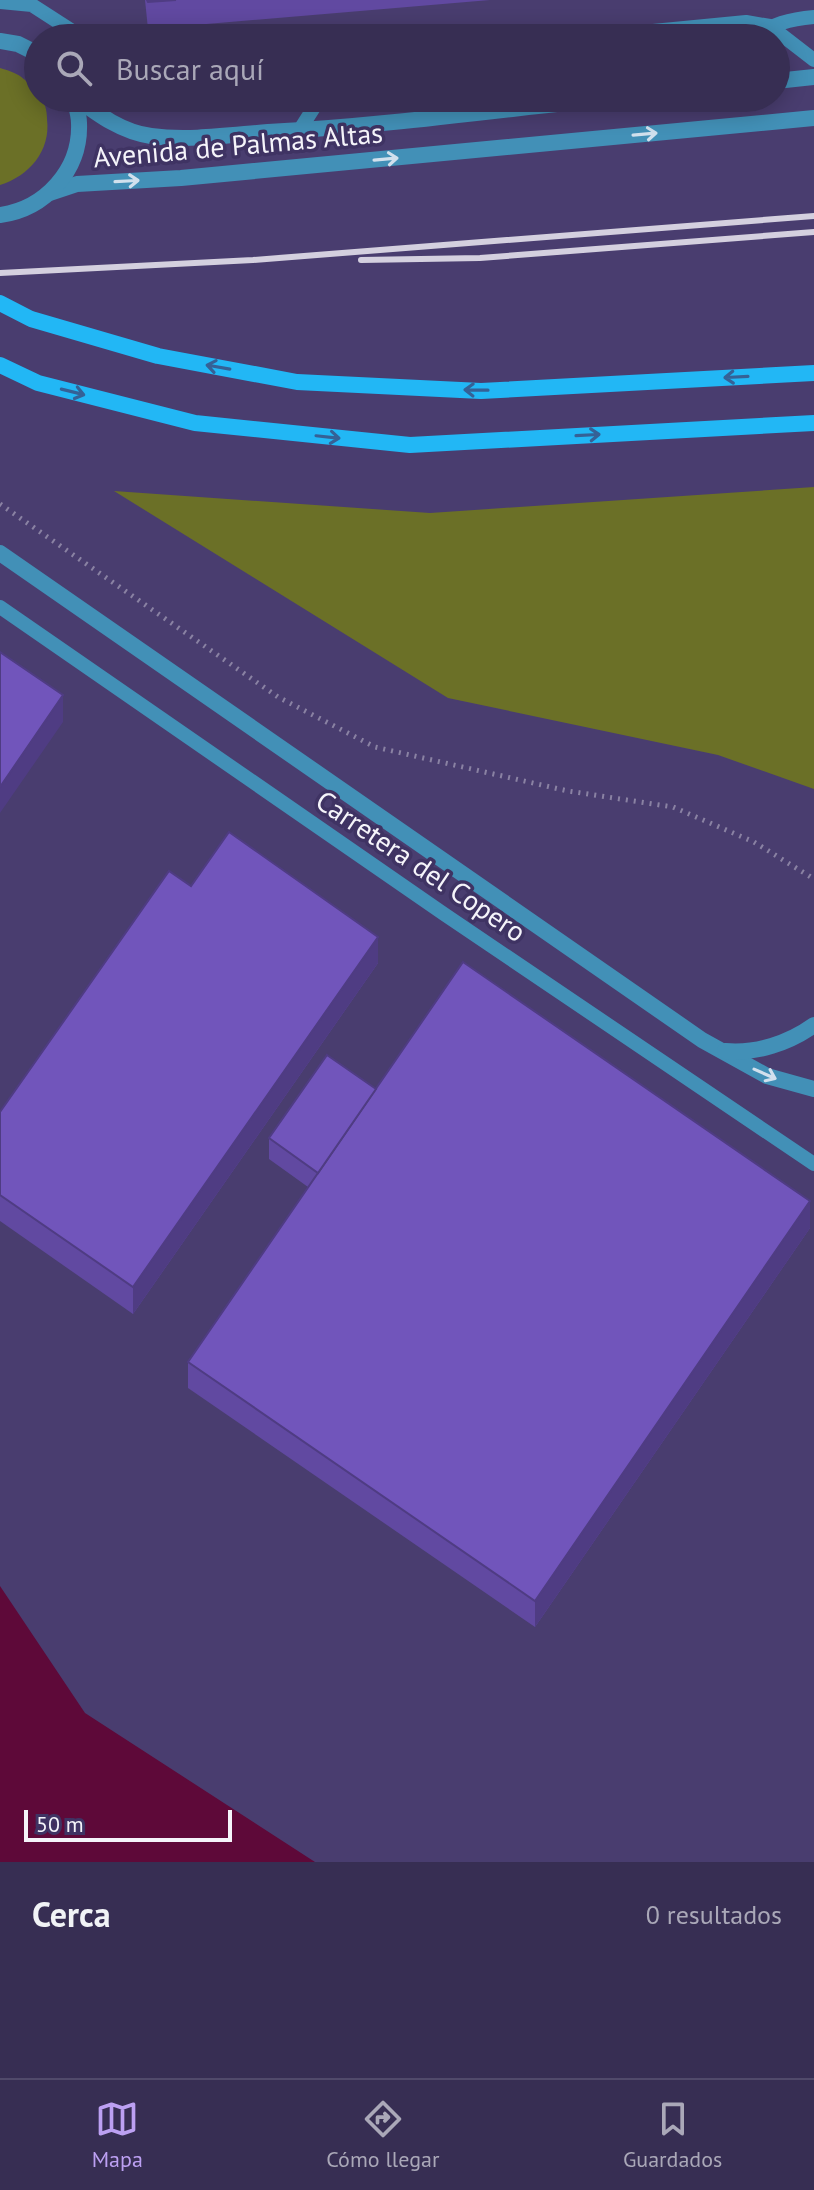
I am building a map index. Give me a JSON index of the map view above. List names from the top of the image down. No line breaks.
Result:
{"streets":{"street":["Avenida de Palmas Altas"],"lane":["Carretera del Copero"]},"scale_bar":"50 m","page":{"search":"Buscar aquí","scale":"50 m","heading":["Cerca","0 resultados"],"nav":["Mapa","Cómo llegar","Guardados"]}}
